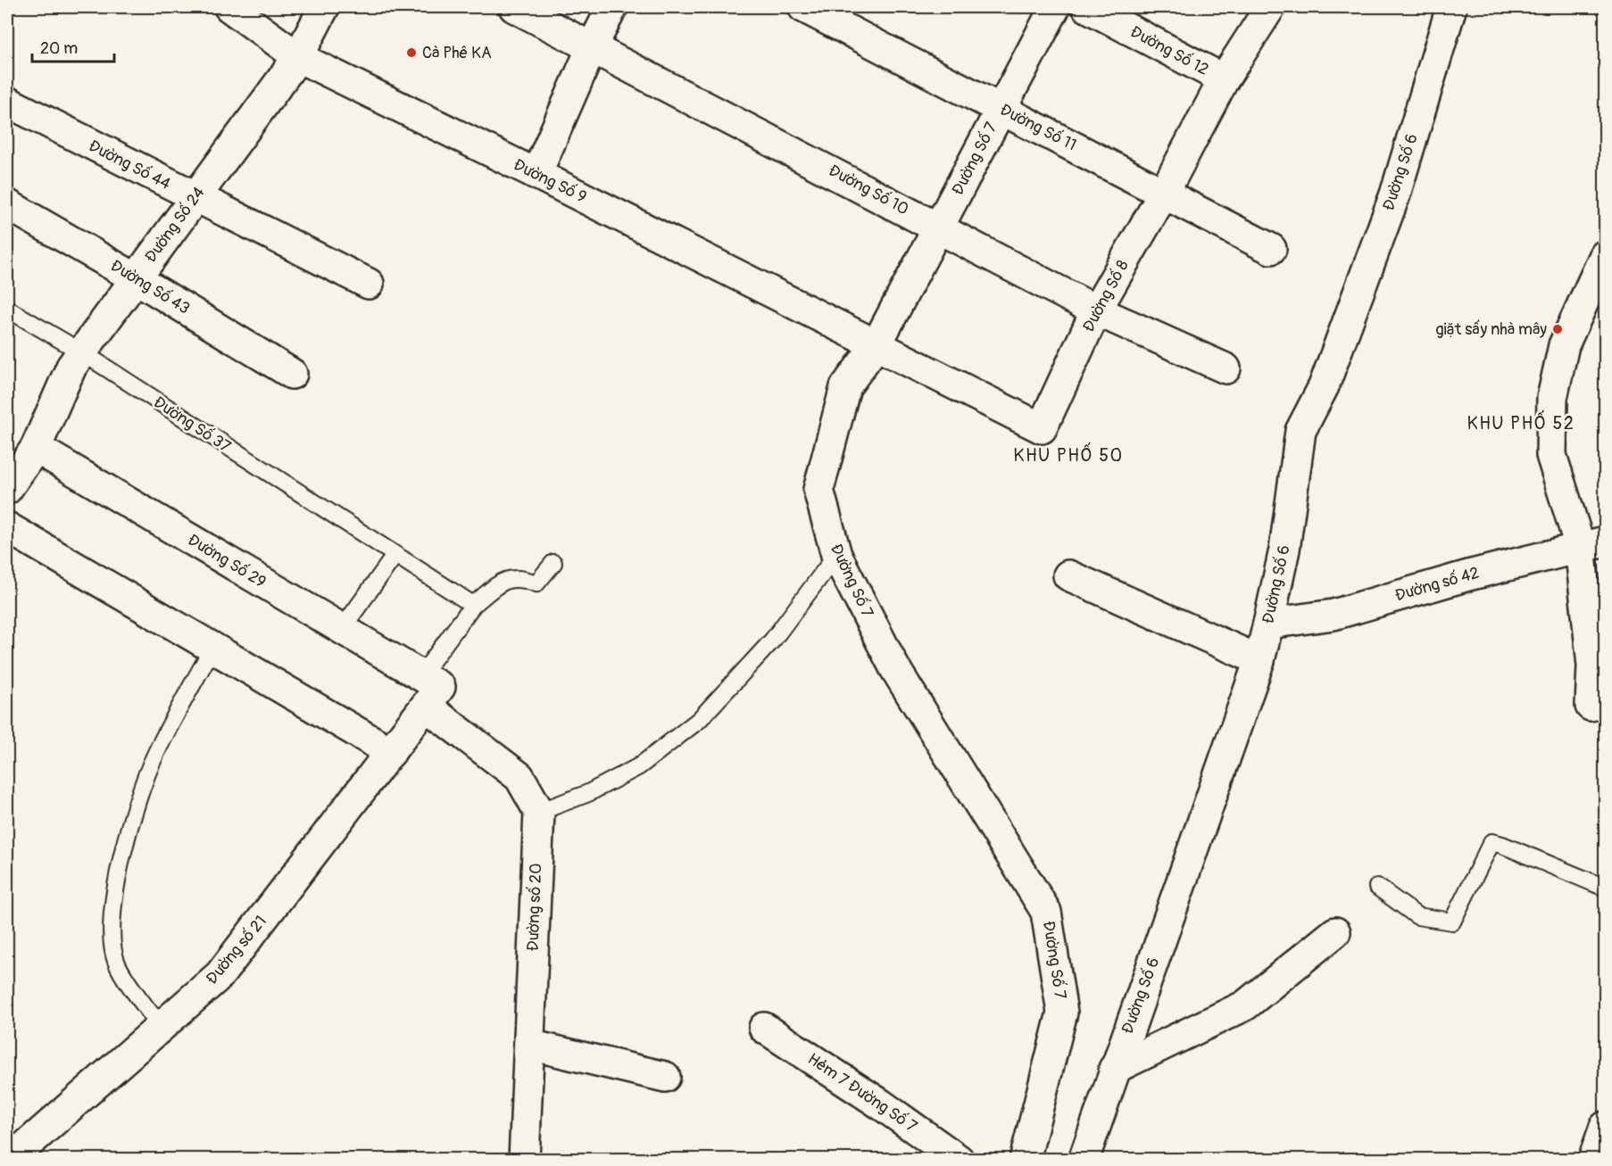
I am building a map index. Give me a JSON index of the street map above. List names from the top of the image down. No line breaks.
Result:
{"streets":{"street":["Đường Số 12","Đường Số 11","Đường Số 7","Đường Số 44","Đường Số 6","Đường Số 9","Đường Số 10","Đường Số 24","Đường Số 43","Đường Số 8","Đường Số 29","Đường số 42","Đường số 20","Đường số 21","Hẻm 7 Đường Số 7"],"lane":["Đường Số 37"]},"crossings":[["Đường Số 12","Đường Số 8"],["Đường Số 11","Đường Số 7"],["Đường Số 11","Đường Số 8"],["Đường Số 7","Đường Số 9"],["Đường Số 7","Đường Số 10"],["Đường Số 7","Đường Số 8"],["Đường Số 44","Đường Số 24"],["Đường Số 6","Đường số 42"],["Đường Số 9","Đường Số 24"],["Đường Số 9","Đường Số 8"],["Đường Số 10","Đường Số 8"],["Đường Số 24","Đường Số 43"],["Đường Số 24","Đường Số 37"],["Đường Số 24","Đường Số 29"],["Đường Số 29","Đường số 21"]],"districts":["KHU PHỐ 52","KHU PHỐ 50"],"places":["Cà Phê KA","giặt sấy nhà mây"],"scale_bar":"20 m"}
